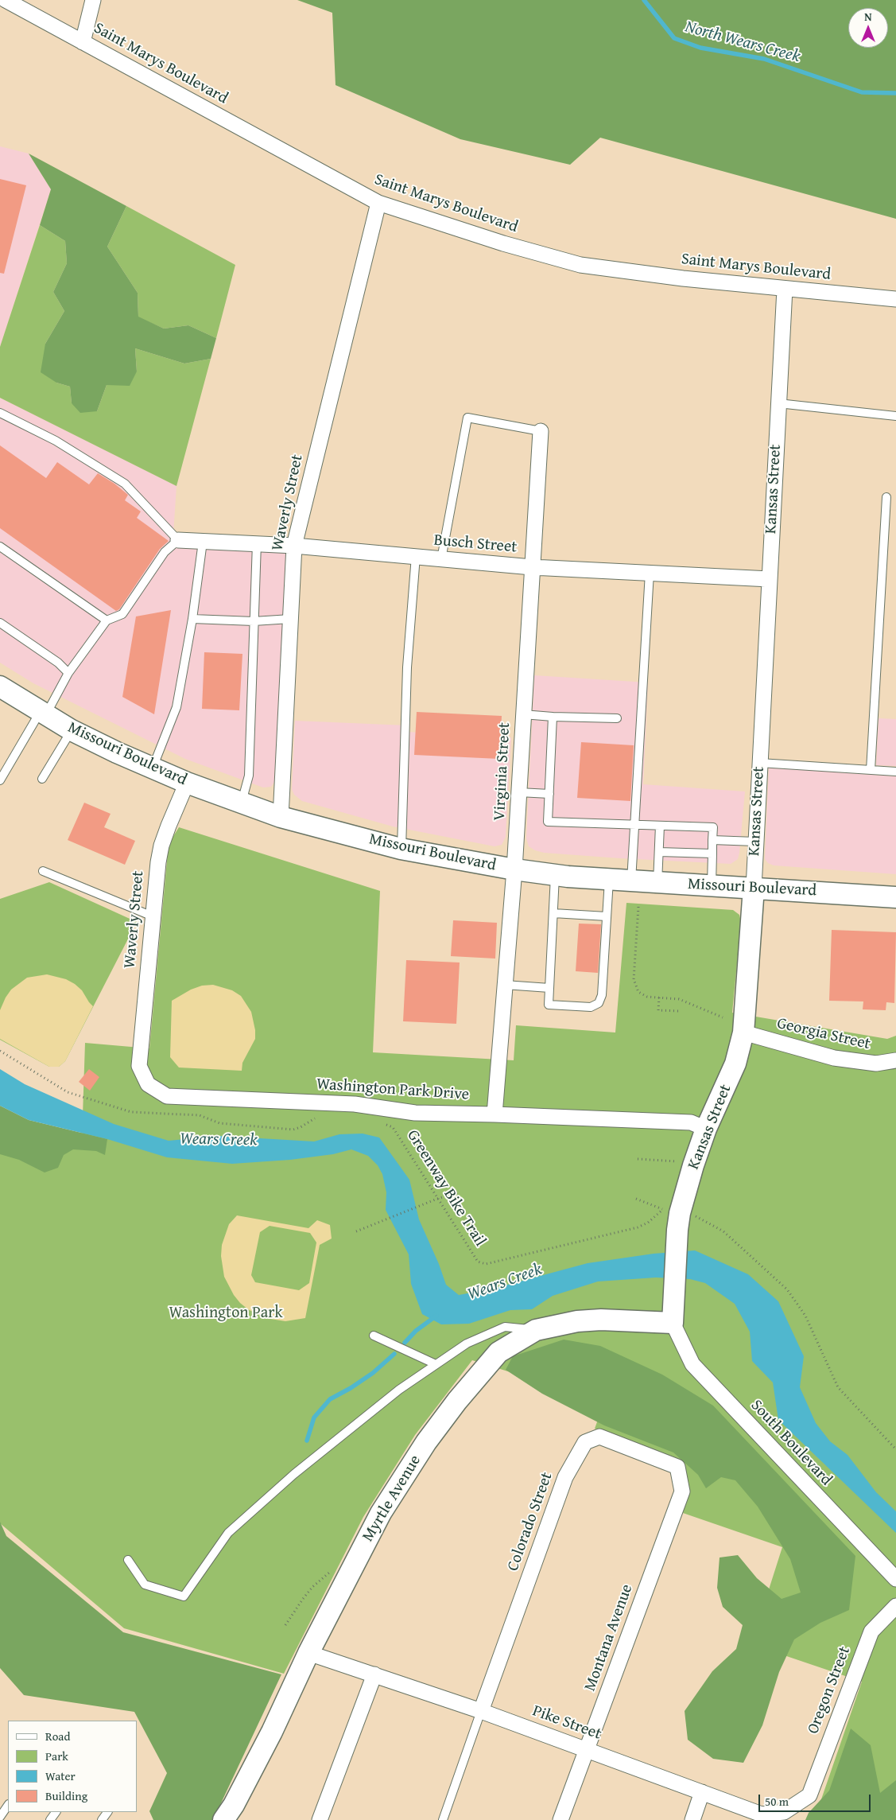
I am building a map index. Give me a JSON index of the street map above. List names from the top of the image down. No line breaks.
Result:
{"streets":{"street":["Saint Marys Boulevard","Kansas Street","Waverly Street","Busch Street","Missouri Boulevard","Virginia Street","Georgia Street","Washington Park Drive","South Boulevard","Myrtle Avenue","Colorado Street","Montana Avenue","Oregon Street","Pike Street"],"path":["Greenway Bike Trail"]},"crossings":[["Saint Marys Boulevard","Kansas Street"],["Saint Marys Boulevard","Waverly Street"],["Kansas Street","Busch Street"],["Kansas Street","Missouri Boulevard"],["Kansas Street","Georgia Street"],["Kansas Street","Washington Park Drive"],["Kansas Street","South Boulevard"],["Kansas Street","Myrtle Avenue"],["Waverly Street","Busch Street"],["Waverly Street","Missouri Boulevard"],["Waverly Street","Washington Park Drive"],["Busch Street","Virginia Street"],["Missouri Boulevard","Virginia Street"],["Virginia Street","Washington Park Drive"],["South Boulevard","Myrtle Avenue"],["Myrtle Avenue","Pike Street"],["Colorado Street","Montana Avenue"],["Colorado Street","Pike Street"],["Montana Avenue","Pike Street"],["Oregon Street","Pike Street"]],"water":["North Wears Creek","Wears Creek"],"parks":["Washington Park"],"legend":["Road","Park","Water","Building"],"scale_bar":"50 m","north":"top"}
